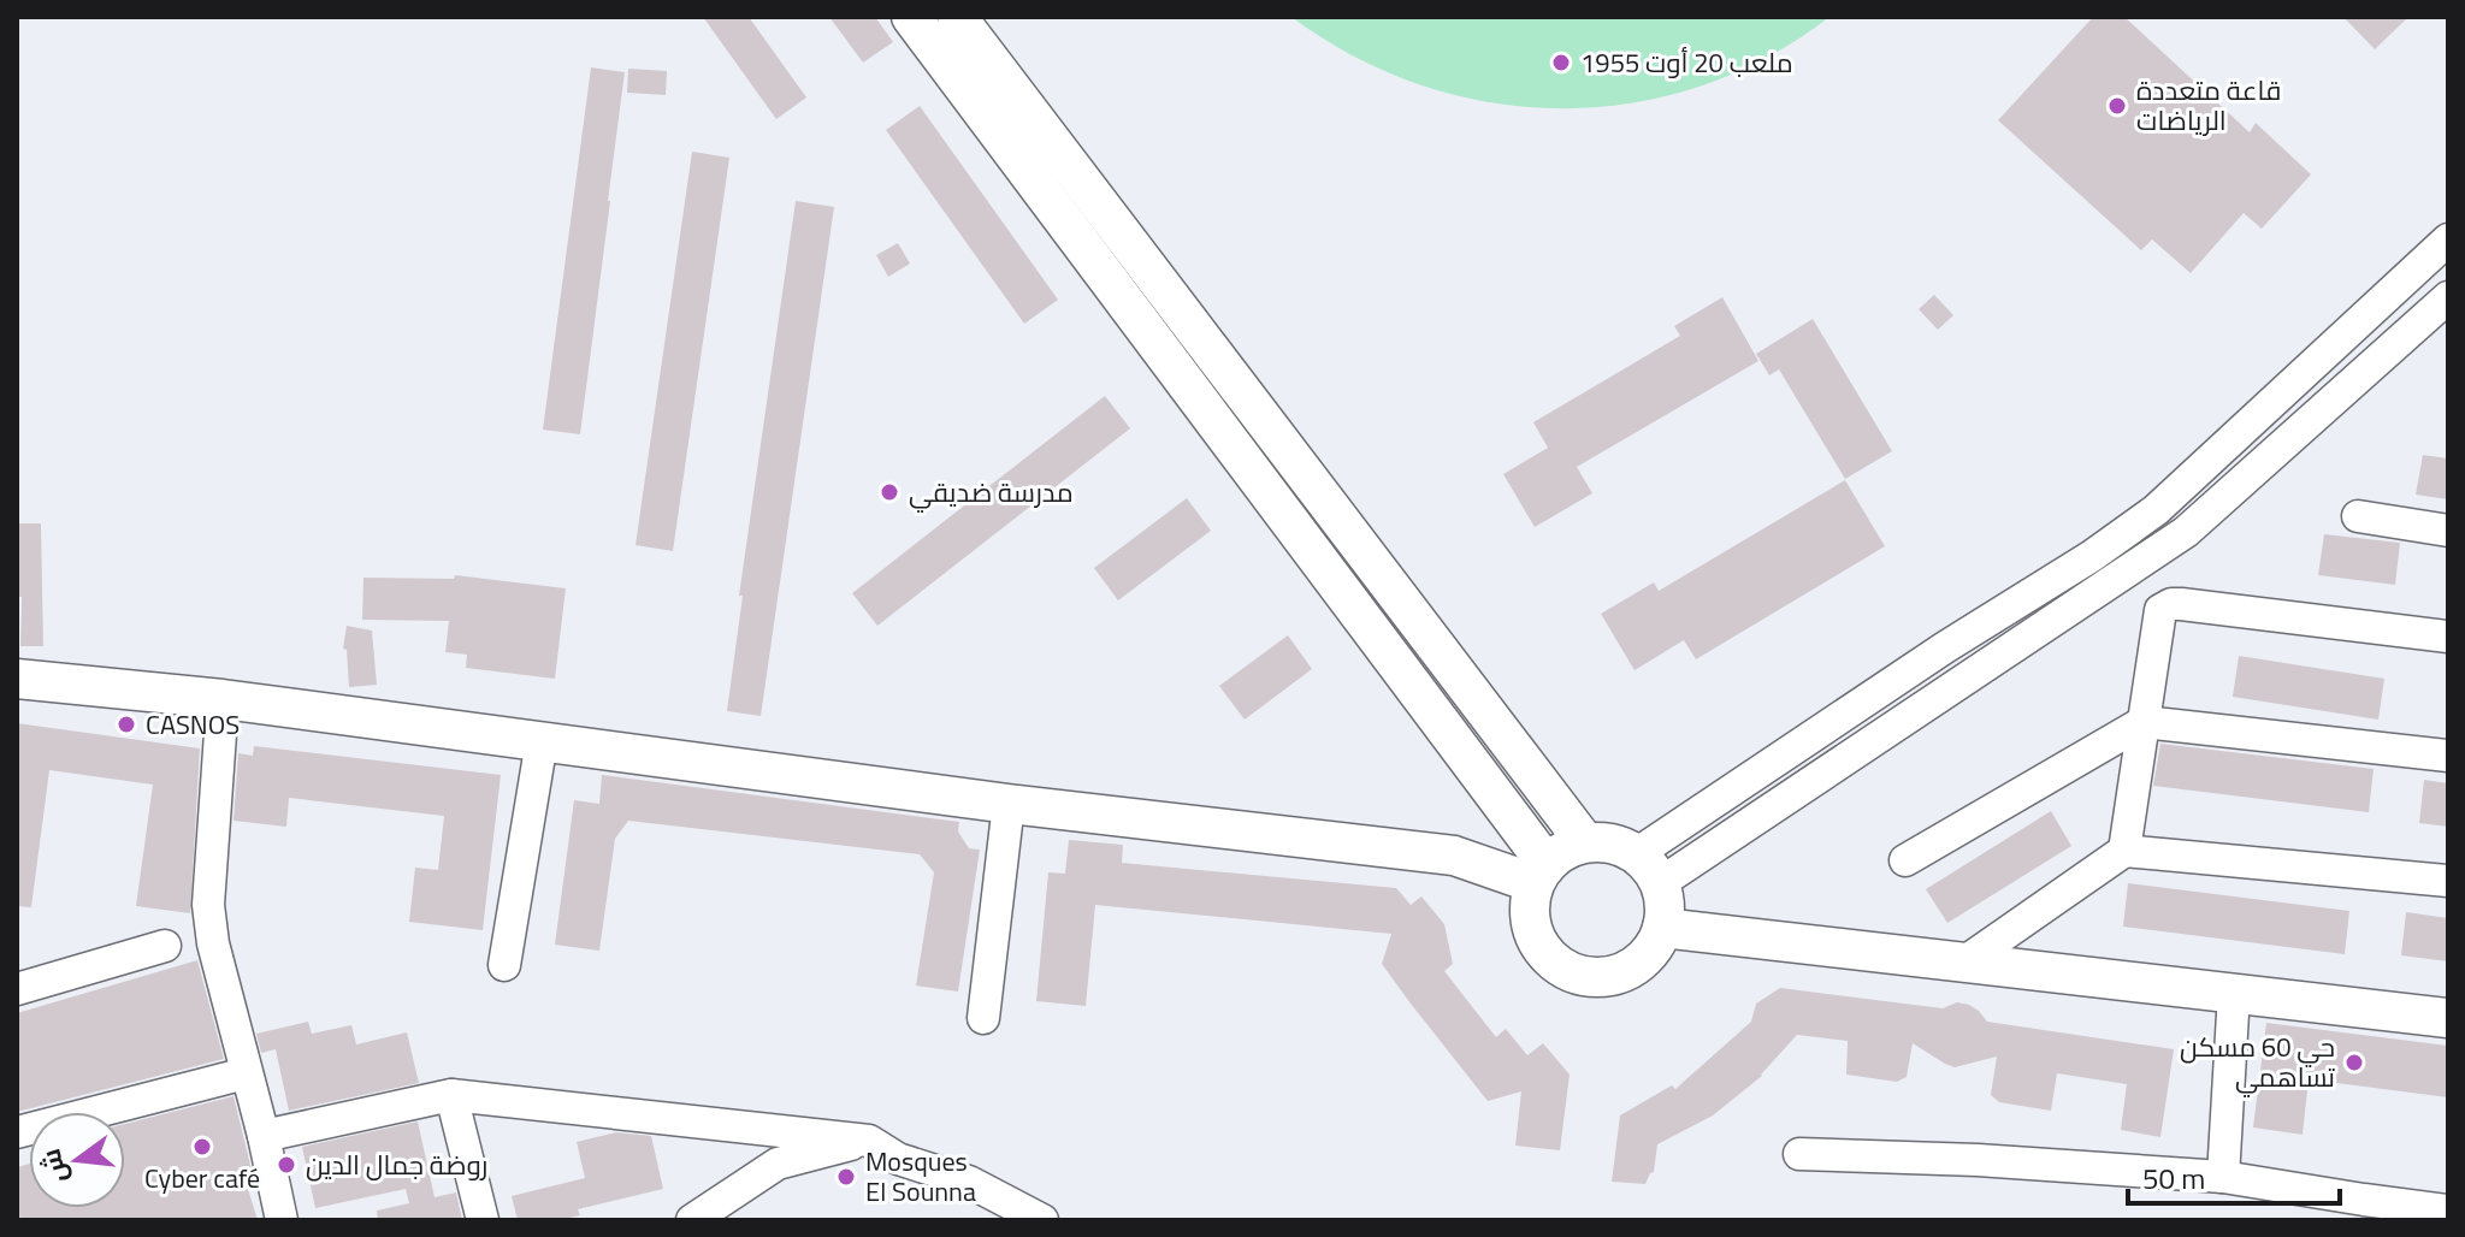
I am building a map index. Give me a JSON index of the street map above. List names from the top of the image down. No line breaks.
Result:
{"places":["ملعب 20 أوت 1955","قاعة متعددة الرياضات","مدرسة ضديقي","CASNOS","حي 60 مسكن تساهمي","Cyber café","روضة جمال الدين","Mosques El Sounna"],"scale_bar":"50 m","north":"left"}
